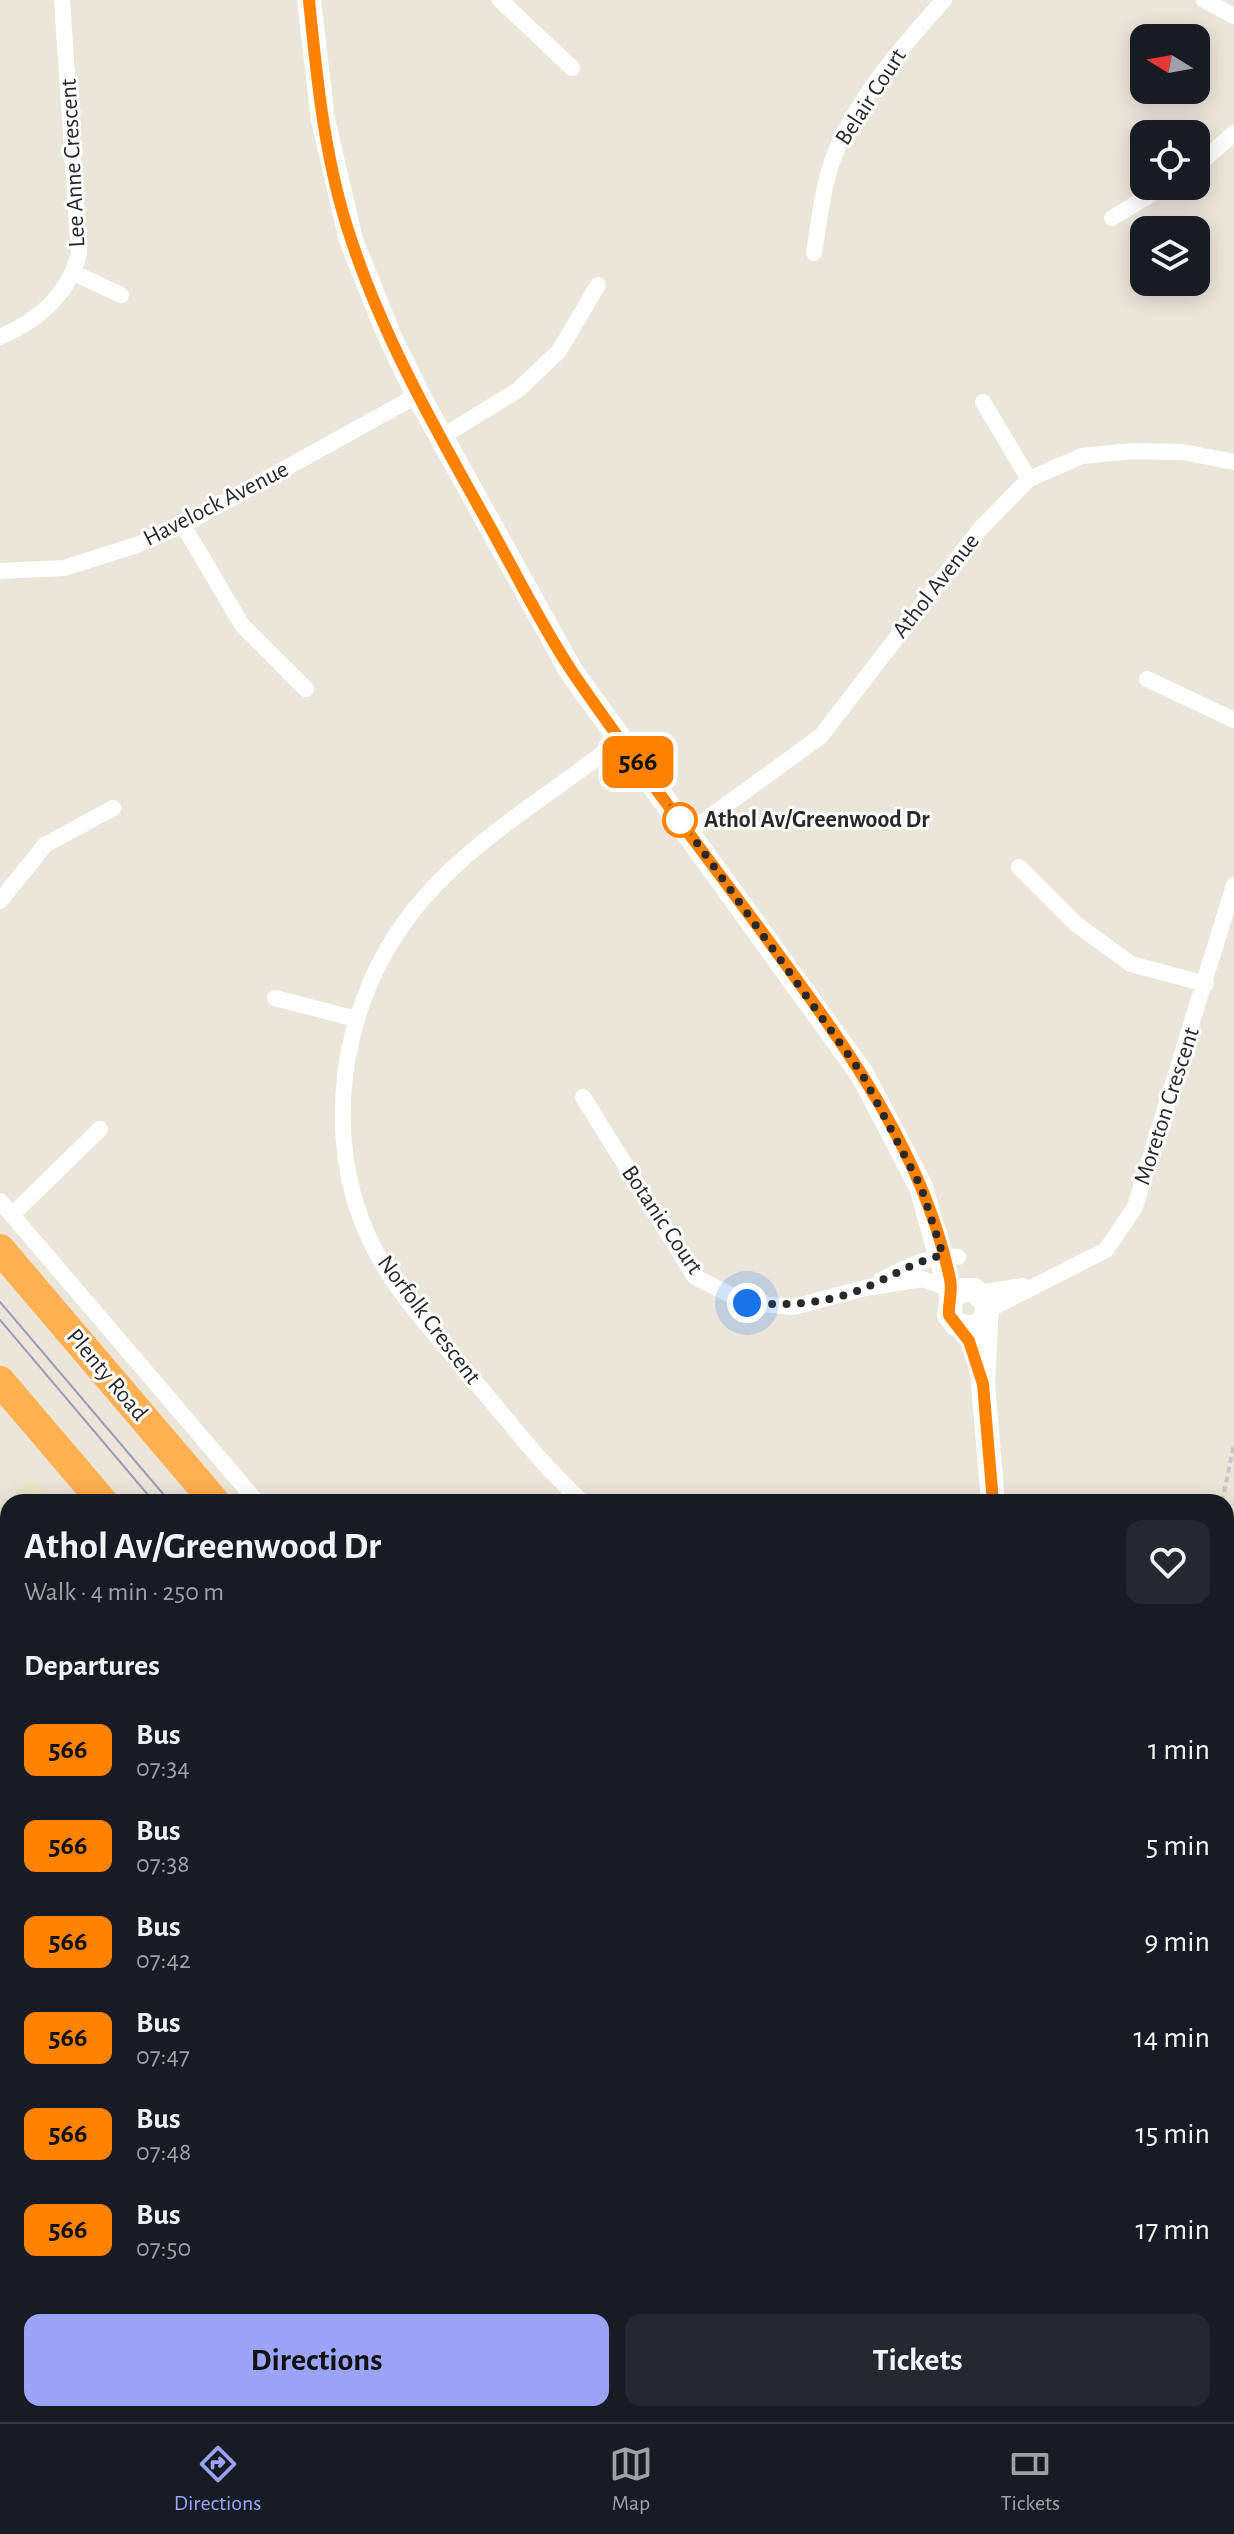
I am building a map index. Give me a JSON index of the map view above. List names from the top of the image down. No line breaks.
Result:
{"streets":{"highway":["Plenty Road"],"street":["Belair Court","Lee Anne Crescent","Havelock Avenue","Athol Avenue","Moreton Crescent","Botanic Court","Norfolk Crescent"]},"crossings":[["Moreton Crescent","Botanic Court"]],"places":["Athol Av/Greenwood Dr"],"lines":["bus line 566"],"north":"left","page":{"on_map":"566","heading":[["Athol Av/Greenwood Dr","Walk · 4 min · 250 m"],"Departures"],"list":[{"mark":"566","name":"Bus","note":"07:34","value":"1 min"},{"mark":"566","name":"Bus","note":"07:38","value":"5 min"},{"mark":"566","name":"Bus","note":"07:42","value":"9 min"},{"mark":"566","name":"Bus","note":"07:47","value":"14 min"},{"mark":"566","name":"Bus","note":"07:48","value":"15 min"},{"mark":"566","name":"Bus","note":"07:50","value":"17 min"}],"buttons":["Directions","Tickets"],"tabs":["Directions","Map","Tickets"]}}
